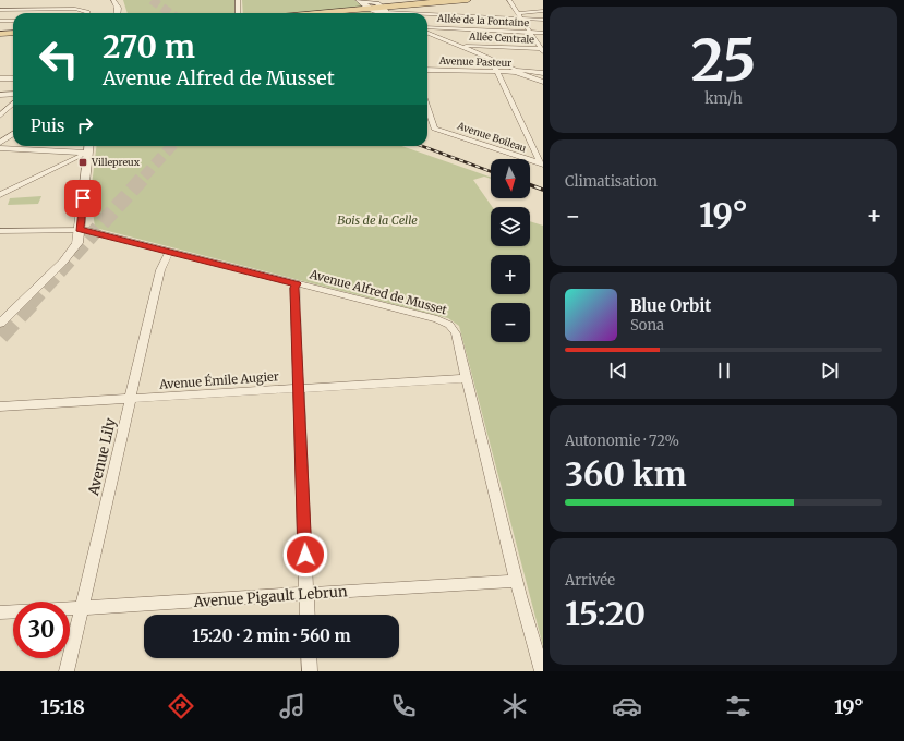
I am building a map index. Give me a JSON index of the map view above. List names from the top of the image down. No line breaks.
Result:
{"streets":{"street":["Allée de la Fontaine","Allée Centrale","Avenue Pasteur","Avenue Boileau","Avenue Alfred de Musset","Avenue Émile Augier","Avenue Lily","Avenue Pigault Lebrun"]},"crossings":[["Allée Centrale","Avenue Pasteur"],["Avenue Alfred de Musset","Avenue Émile Augier"],["Avenue Alfred de Musset","Avenue Lily"],["Avenue Alfred de Musset","Avenue Pigault Lebrun"],["Avenue Émile Augier","Avenue Lily"],["Avenue Lily","Avenue Pigault Lebrun"]],"parks":["Bois de la Celle"],"places":{"transit":["Villepreux"]},"north":"bottom","page":{"tile":[["25","km/h"],"Climatisation",["Autonomie · 72%","360 km"],["Arrivée","15:20"]],"turn":["270 m","Avenue Alfred de Musset"],"then":"Puis","map_buttons":["+","−"],"heat":["−","19°","+"],"song":["Blue Orbit","Sona"],"limit":"30","trip":"15:20 · 2 min · 560 m","tabs":["15:18","19°"]}}
